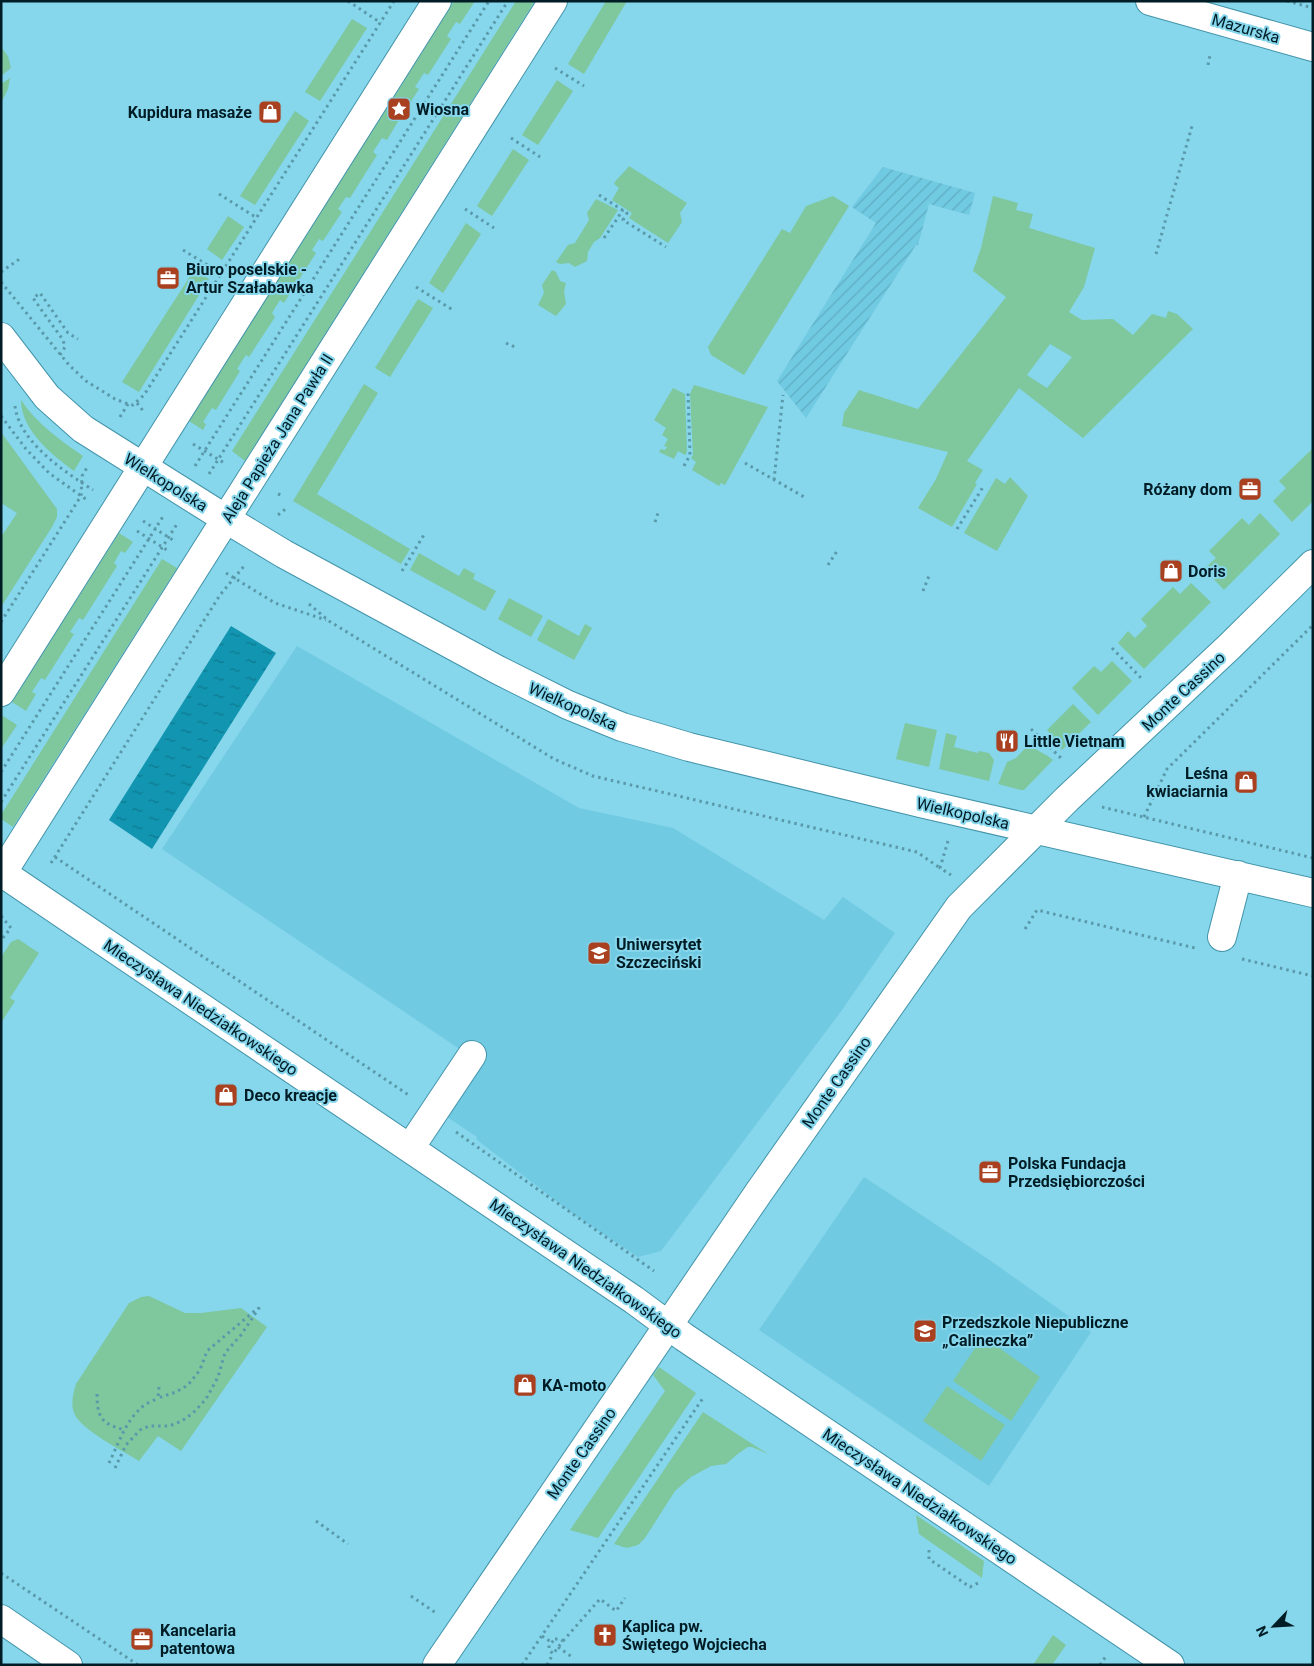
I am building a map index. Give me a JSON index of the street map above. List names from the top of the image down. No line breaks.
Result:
{"streets":{"street":["Mazurska","Aleja Papieża Jana Pawła II","Wielkopolska","Monte Cassino","Mieczysława Niedziałkowskiego"]},"crossings":[["Aleja Papieża Jana Pawła II","Wielkopolska"],["Aleja Papieża Jana Pawła II","Mieczysława Niedziałkowskiego"],["Wielkopolska","Monte Cassino"],["Monte Cassino","Mieczysława Niedziałkowskiego"]],"places":{"place":["Wiosna"],"shop":["Kupidura masaże","Doris","Leśna kwiaciarnia","Deco kreacje","KA-moto"],"office":["Biuro poselskie - Artur Szałabawka","Różany dom","Polska Fundacja Przedsiębiorczości","Kancelaria patentowa"],"restaurant":["Little Vietnam"],"school or university":["Uniwersytet Szczeciński","Przedszkole Niepubliczne „Calineczka”"],"church":["Kaplica pw. Świętego Wojciecha"]},"north":"bottom left"}
